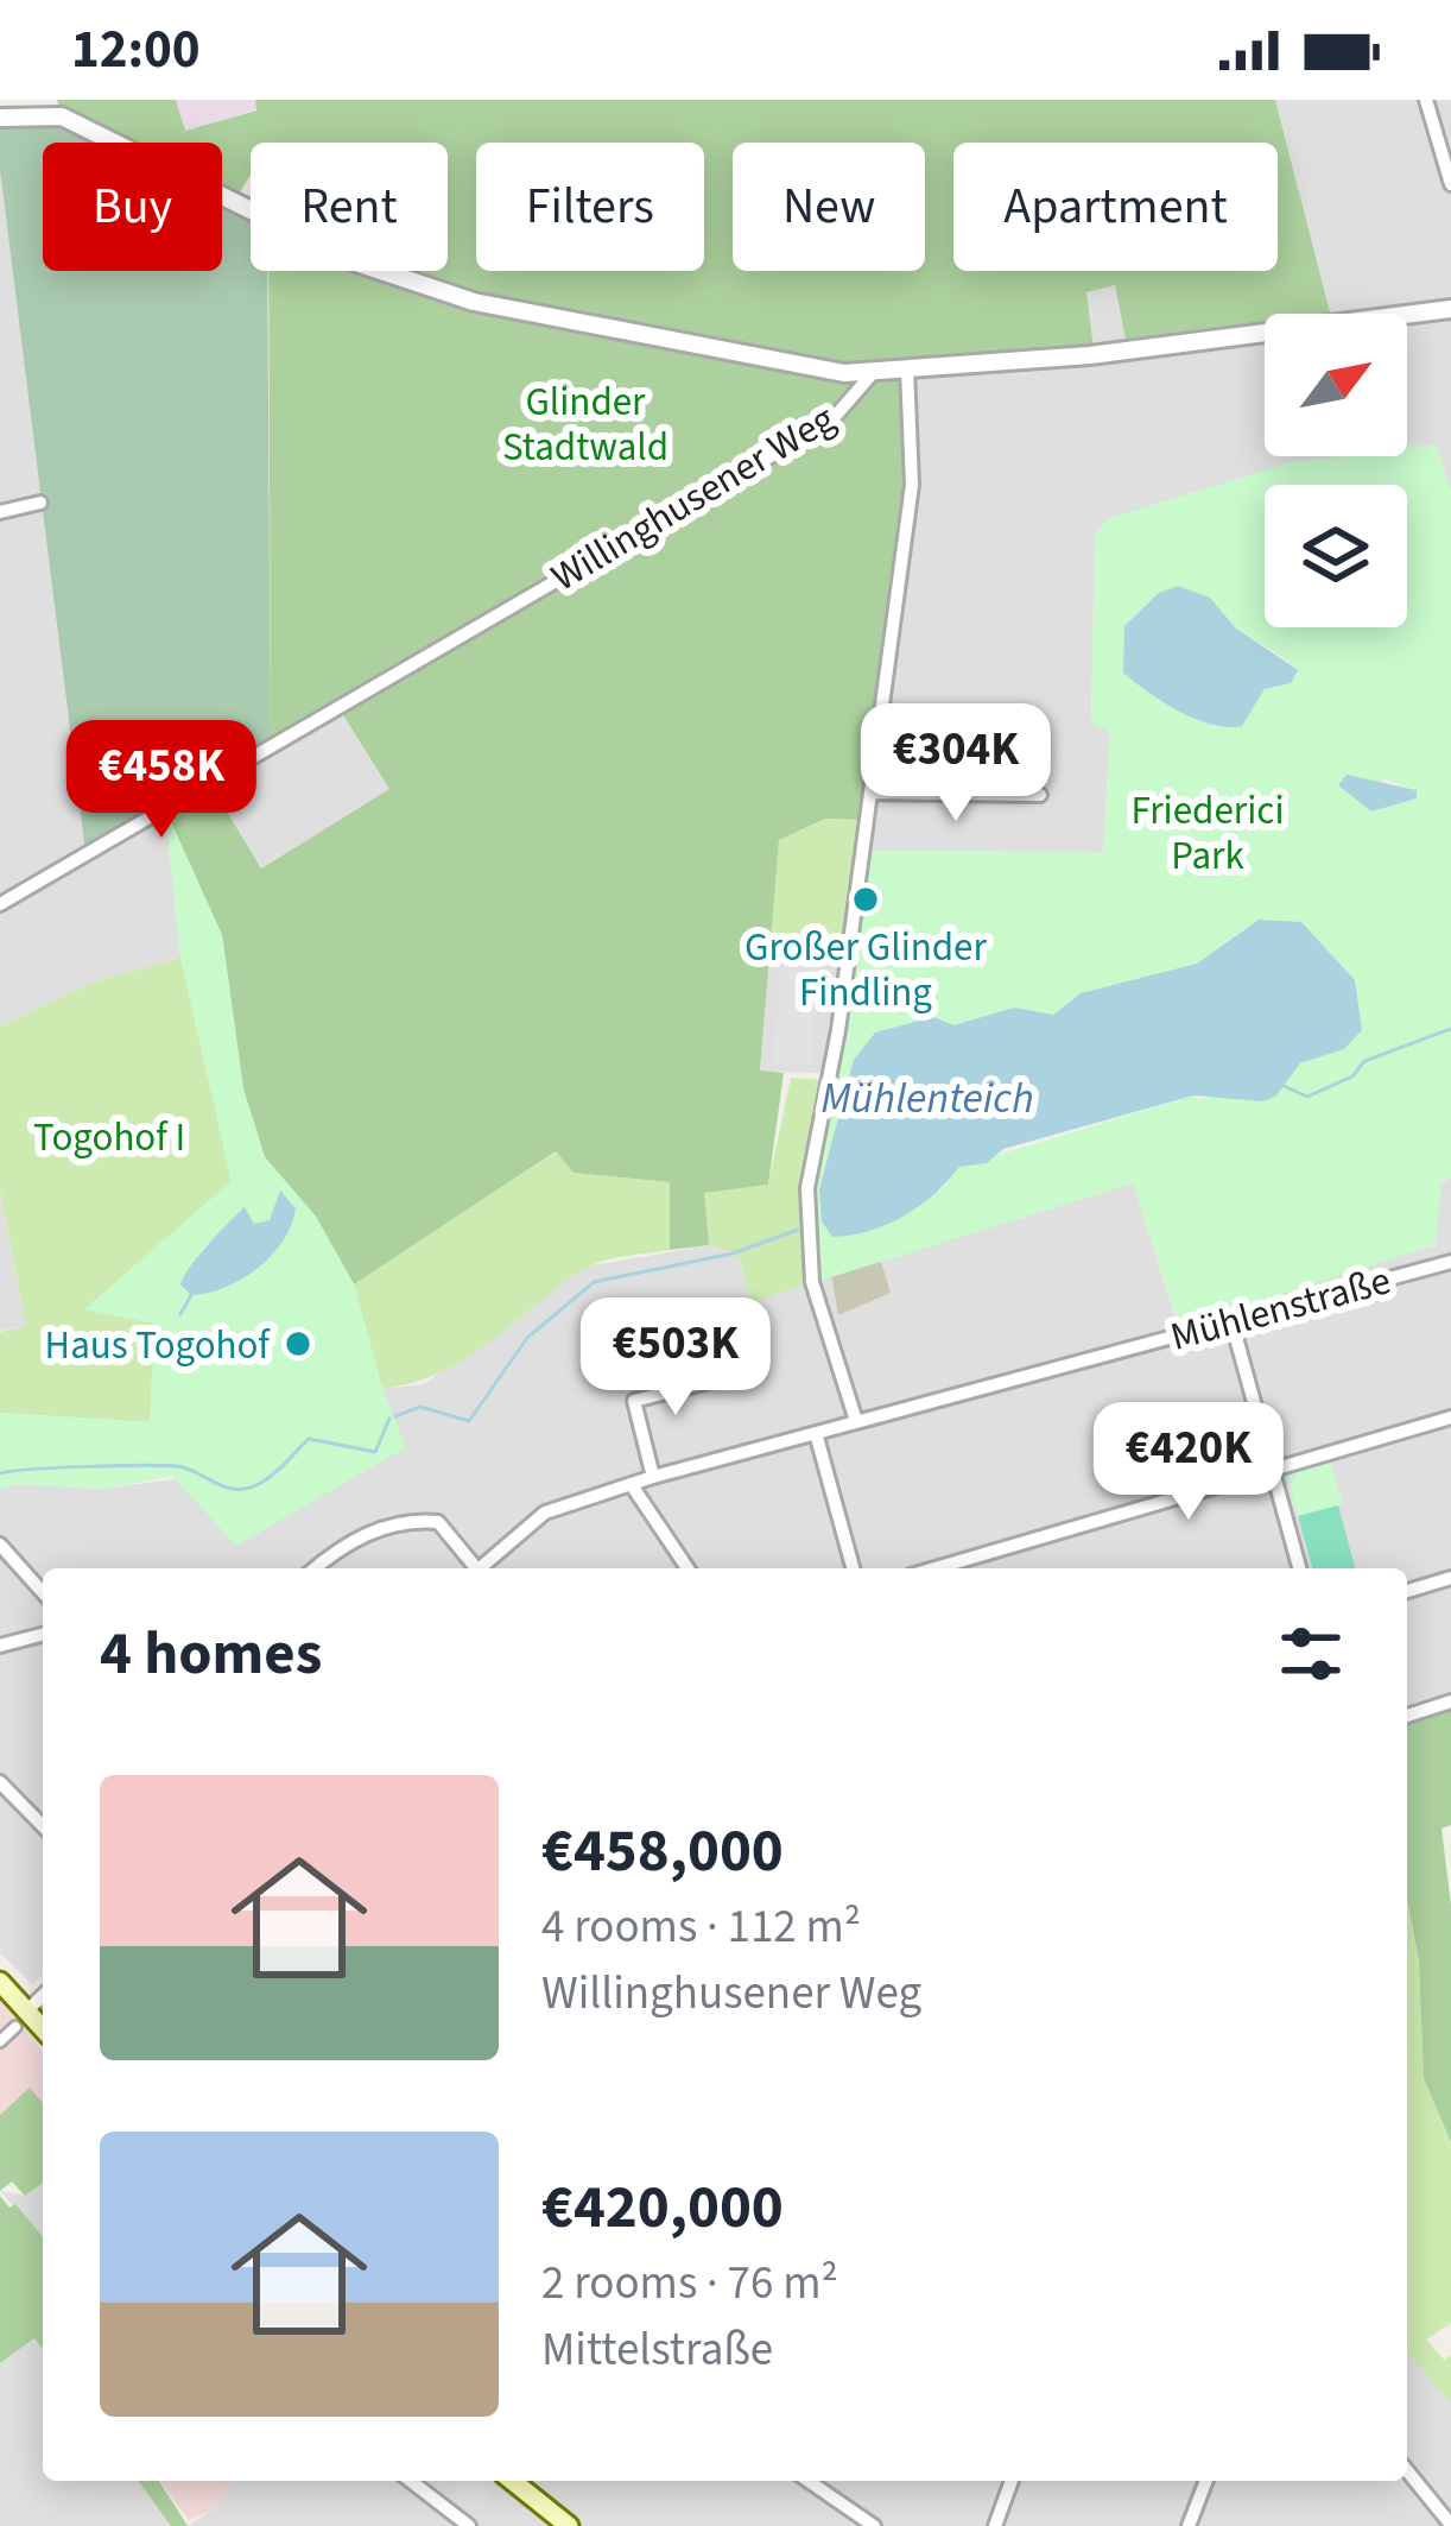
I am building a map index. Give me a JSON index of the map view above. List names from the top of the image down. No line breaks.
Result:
{"streets":{"street":["Willinghusener Weg","Mühlenstraße"]},"water":["Mühlenteich"],"parks":["Glinder Stadtwald","Friederici Park","Togohof I"],"places":["Großer Glinder Findling","Haus Togohof"],"north":"top right","page":{"status":"12:00","chip":["Buy","Rent","Filters","New","Apartment"],"price":["€304K","€458K","€503K","€420K"],"heading":"4 homes","list":[{"name":"€458,000","note":"4 rooms · 112 m² · Willinghusener Weg"},{"name":"€420,000","note":"2 rooms · 76 m² · Mittelstraße"}]}}
